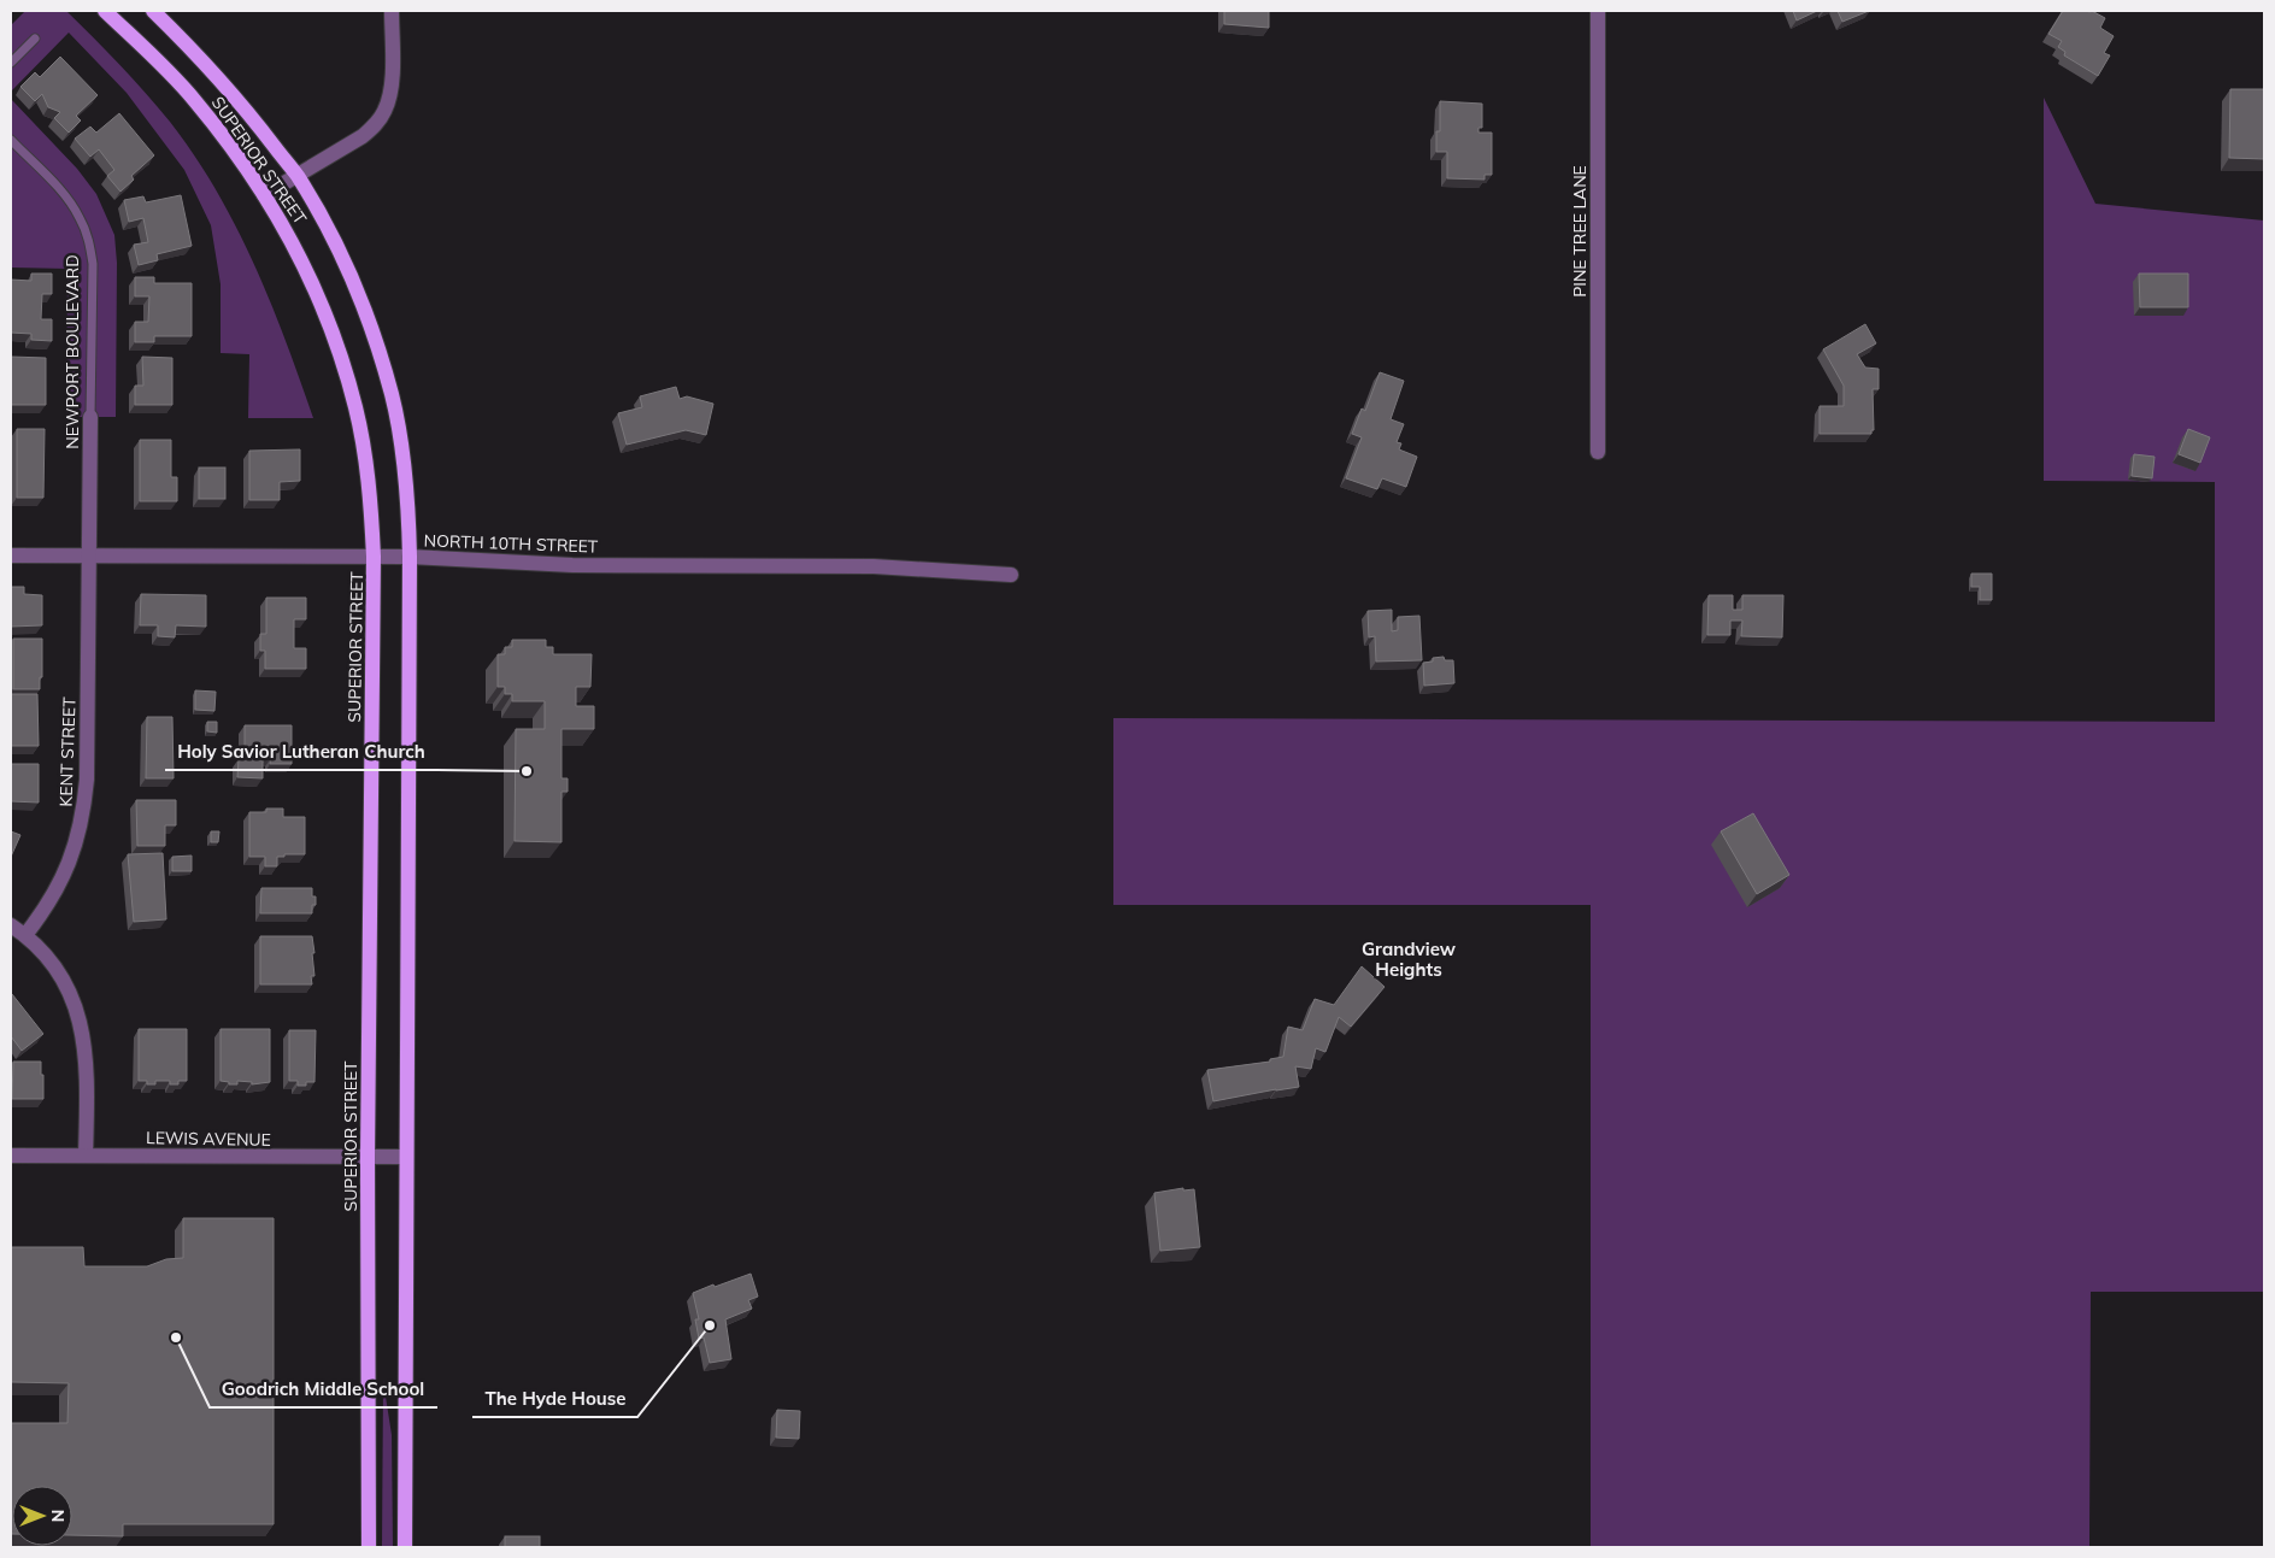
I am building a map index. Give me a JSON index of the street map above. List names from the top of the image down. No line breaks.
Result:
{"streets":{"main road":["SUPERIOR STREET"],"street":["PINE TREE LANE","NEWPORT BOULEVARD","NORTH 10TH STREET","KENT STREET","LEWIS AVENUE"]},"crossings":[["SUPERIOR STREET","NORTH 10TH STREET"],["SUPERIOR STREET","LEWIS AVENUE"],["NEWPORT BOULEVARD","NORTH 10TH STREET"],["NEWPORT BOULEVARD","KENT STREET"],["NORTH 10TH STREET","KENT STREET"]],"districts":["Grandview Heights"],"places":["Holy Savior Lutheran Church","The Hyde House","Goodrich Middle School"],"north":"right"}
